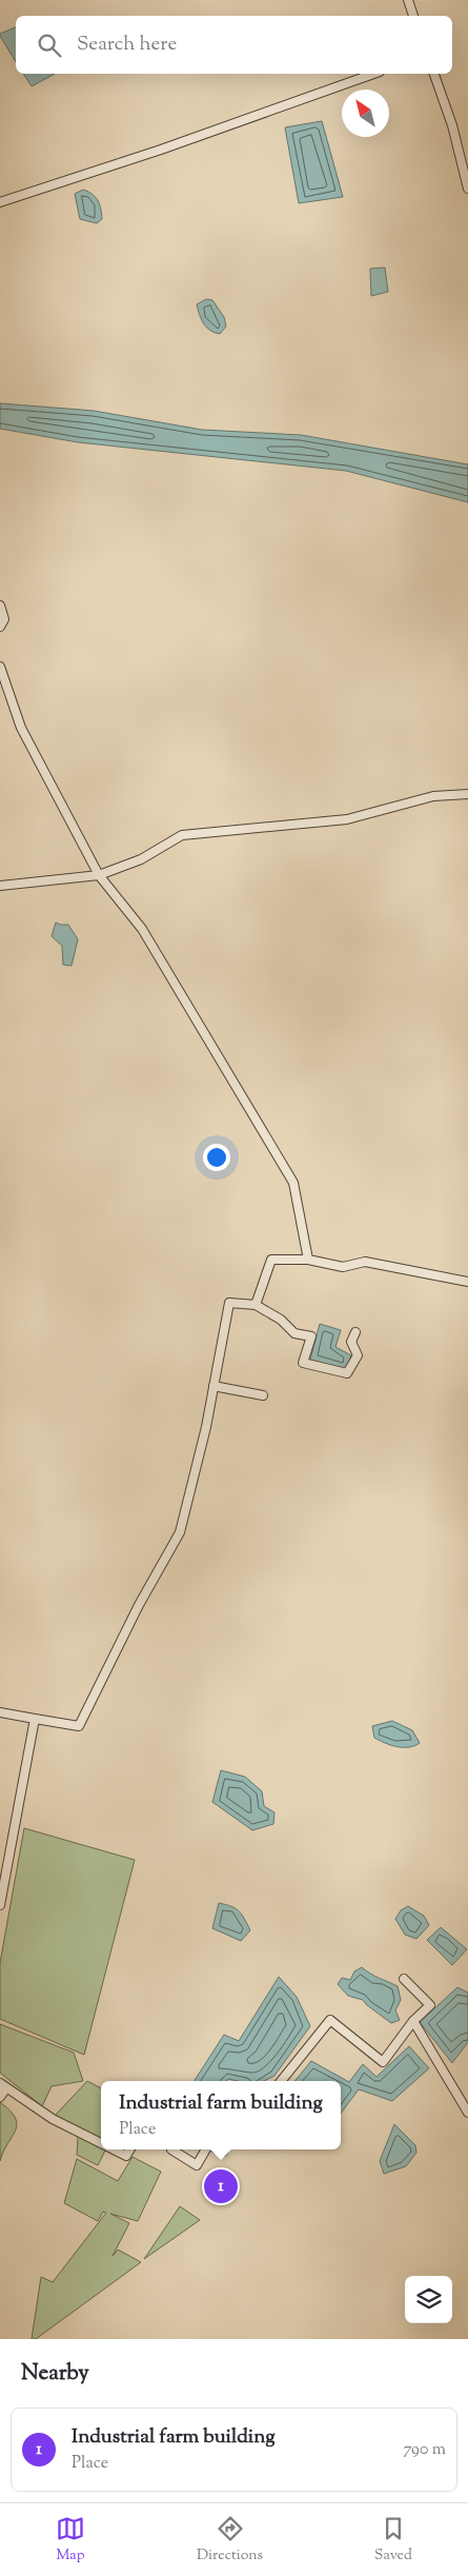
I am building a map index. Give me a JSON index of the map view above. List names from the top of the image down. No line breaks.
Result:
{"north":"top left","page":{"search":"Search here","popup":["Industrial farm building","Place"],"pins":"1","heading":"Nearby","list":[{"mark":"1","name":"Industrial farm building","note":"Place","value":"790 m"}],"nav":["Map","Directions","Saved"]}}
